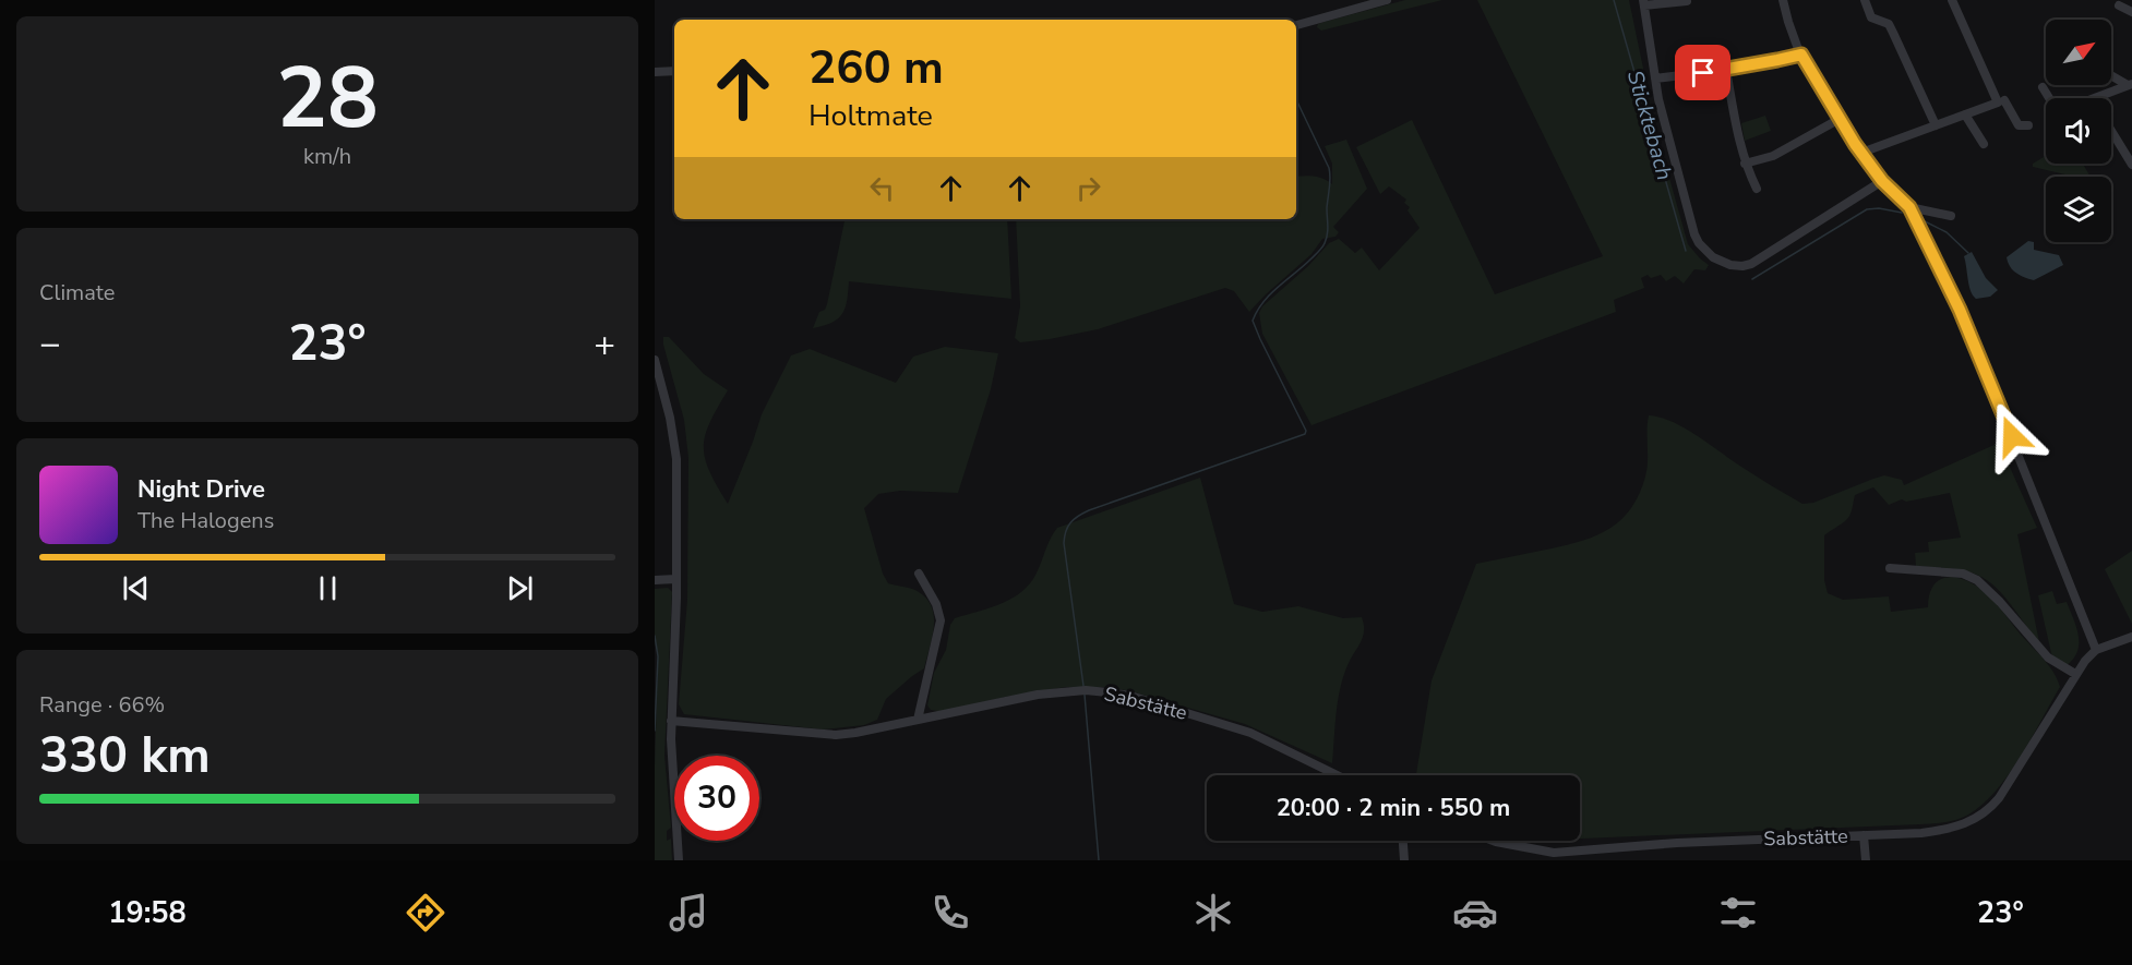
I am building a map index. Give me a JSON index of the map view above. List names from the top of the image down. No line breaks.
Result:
{"streets":{"street":["Sabstätte"]},"water":["Sticktebach"],"north":"top right","page":{"tile":[["28","km/h"],"Climate",["Range · 66%","330 km"]],"turn":["260 m","Holtmate"],"heat":["−","23°","+"],"song":["Night Drive","The Halogens"],"limit":"30","trip":"20:00 · 2 min · 550 m","tabs":["19:58","23°"]}}
